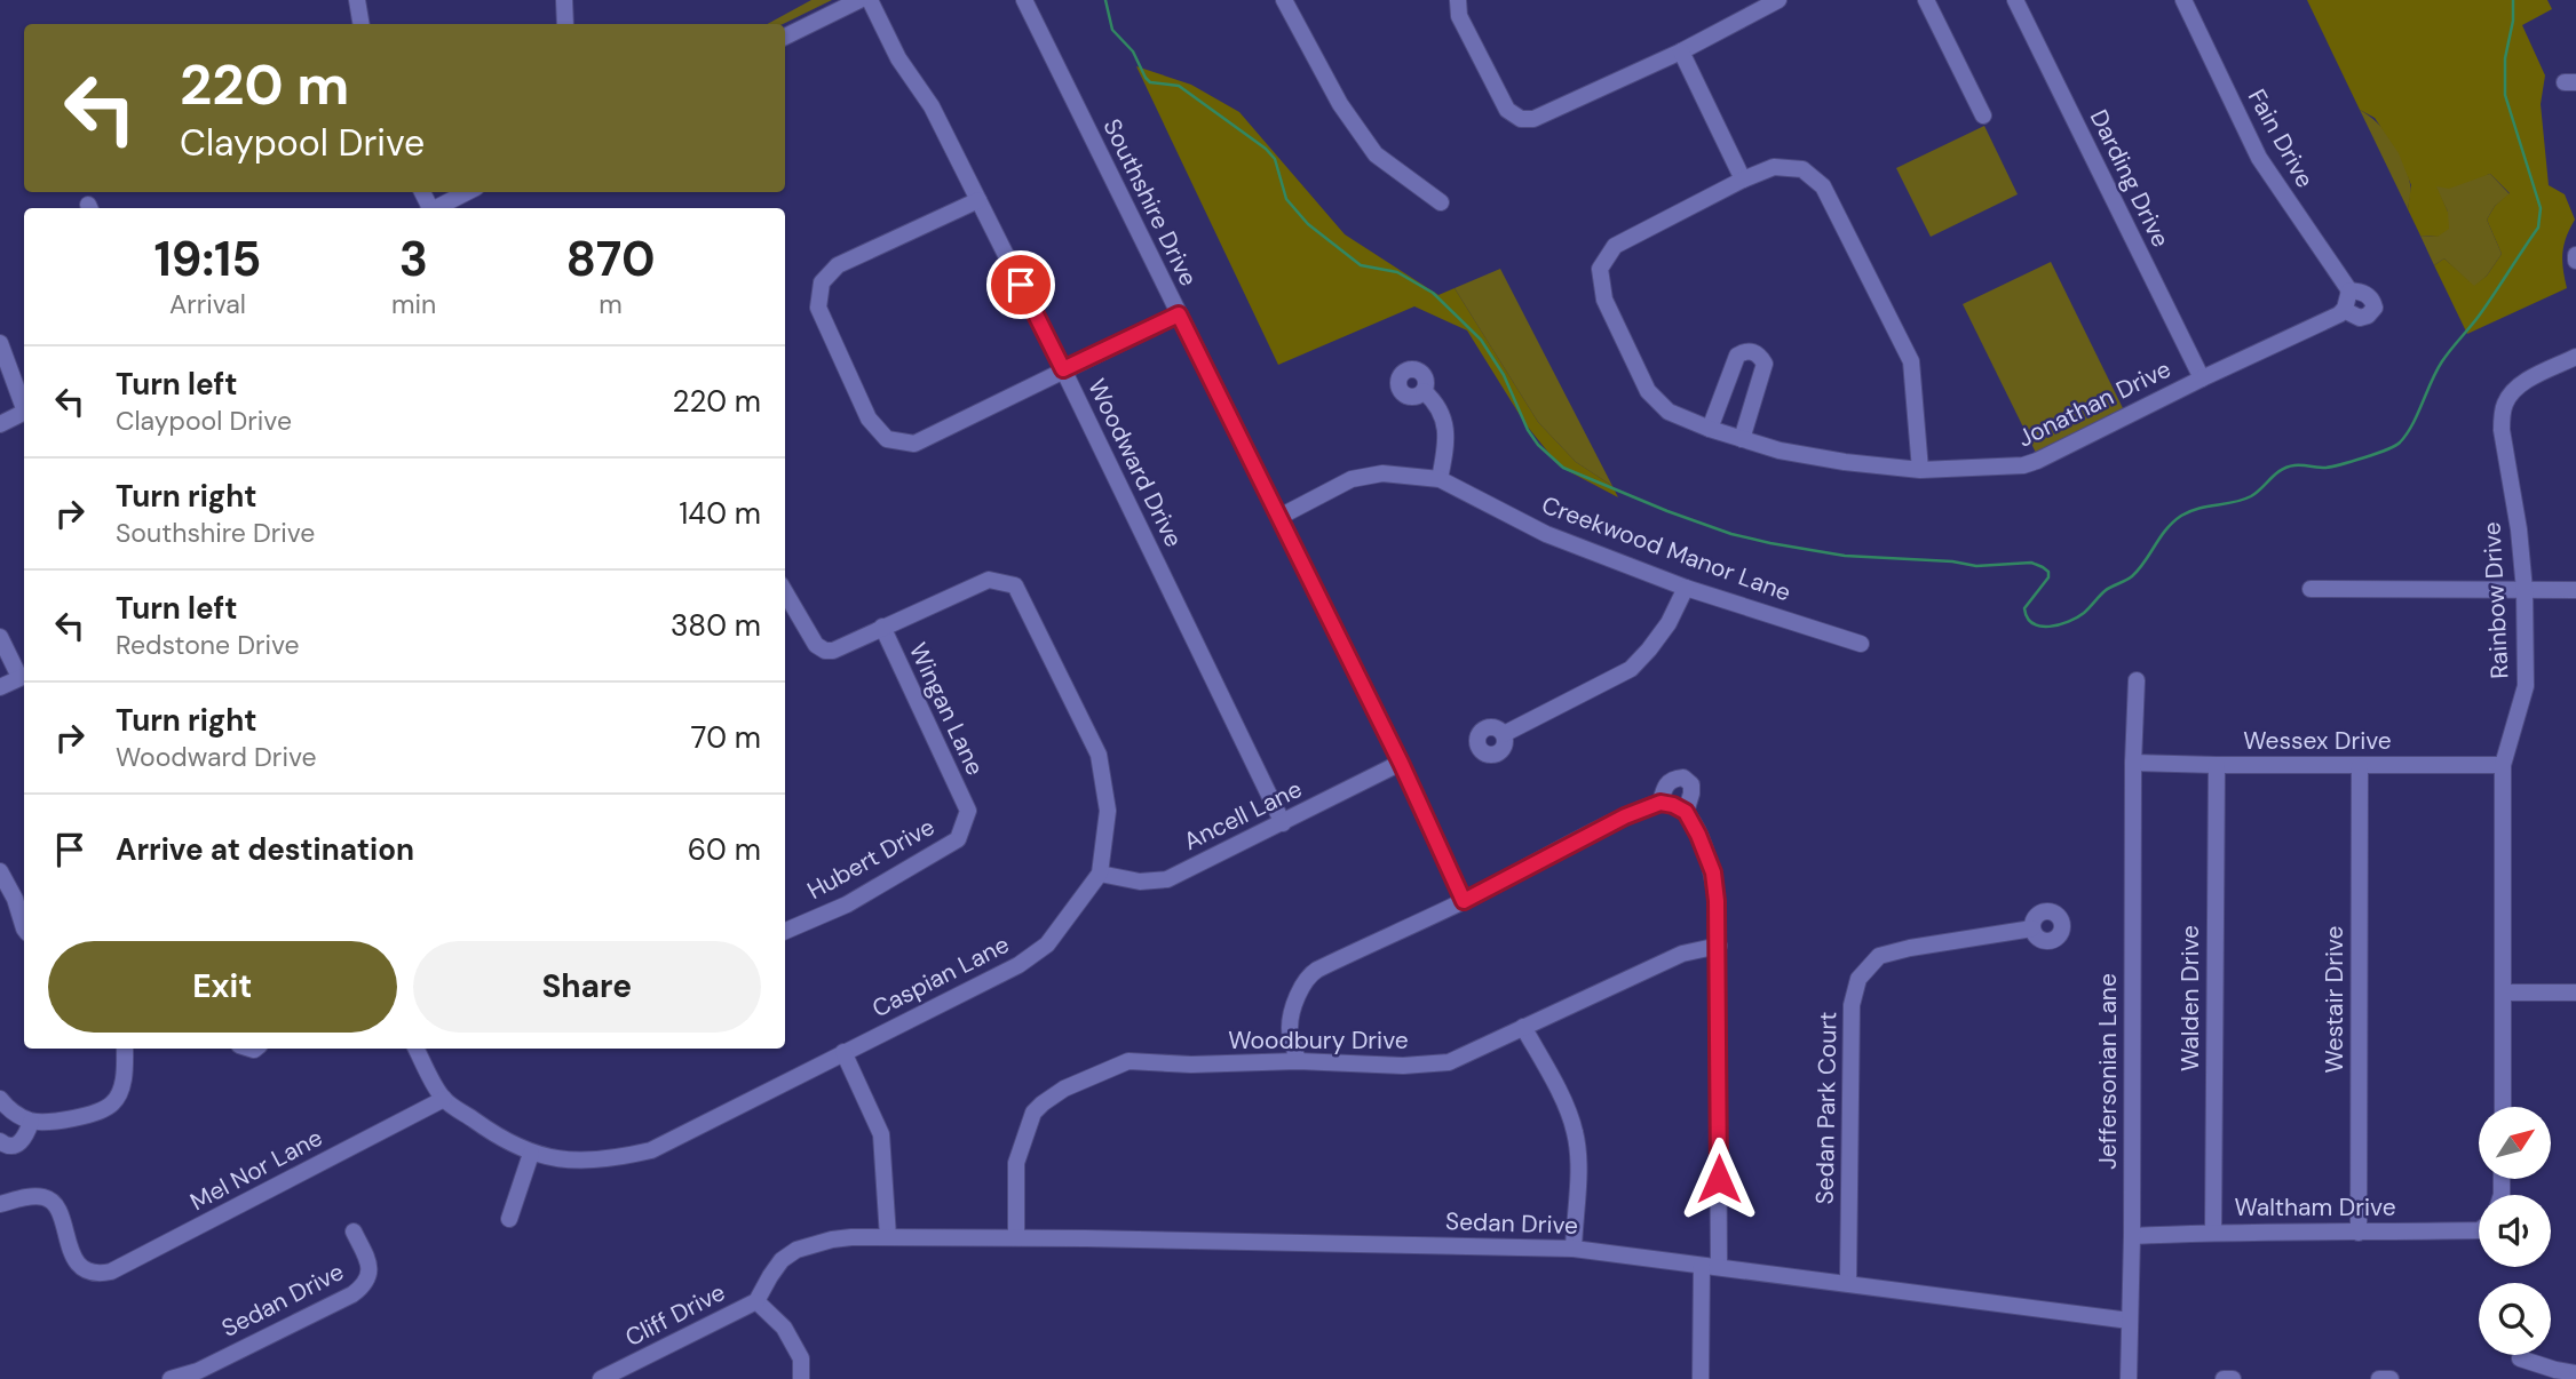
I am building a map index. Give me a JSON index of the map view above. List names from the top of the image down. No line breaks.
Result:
{"streets":{"street":["Fain Drive","Darding Drive","Southshire Drive","Jonathan Drive","Woodward Drive","Creekwood Manor Lane","Rainbow Drive","Wingan Lane","Wessex Drive","Ancell Lane","Hubert Drive","Caspian Lane","Walden Drive","Westair Drive","Woodbury Drive","Jeffersonian Lane","Sedan Park Court","Mel Nor Lane","Waltham Drive","Sedan Drive","Cliff Drive"]},"crossings":[["Fain Drive","Jonathan Drive"],["Darding Drive","Jonathan Drive"],["Southshire Drive","Creekwood Manor Lane"],["Southshire Drive","Ancell Lane"],["Woodward Drive","Ancell Lane"],["Rainbow Drive","Wessex Drive"],["Wingan Lane","Hubert Drive"],["Wingan Lane","Caspian Lane"],["Wessex Drive","Walden Drive"],["Wessex Drive","Westair Drive"],["Wessex Drive","Jeffersonian Lane"],["Ancell Lane","Caspian Lane"],["Walden Drive","Waltham Drive"],["Westair Drive","Waltham Drive"],["Woodbury Drive","Sedan Drive"],["Jeffersonian Lane","Waltham Drive"],["Jeffersonian Lane","Sedan Drive"],["Sedan Park Court","Sedan Drive"],["Sedan Drive","Cliff Drive"]],"north":"top right","page":{"turn":["220 m","Claypool Drive"],"eta":["19:15","Arrival","3","min","870","m"],"list":[{"name":"Turn left","note":"Claypool Drive","value":"220 m"},{"name":"Turn right","note":"Southshire Drive","value":"140 m"},{"name":"Turn left","note":"Redstone Drive","value":"380 m"},{"name":"Turn right","note":"Woodward Drive","value":"70 m"},{"name":"Arrive at destination","value":"60 m"}],"buttons":["Exit","Share"]}}
